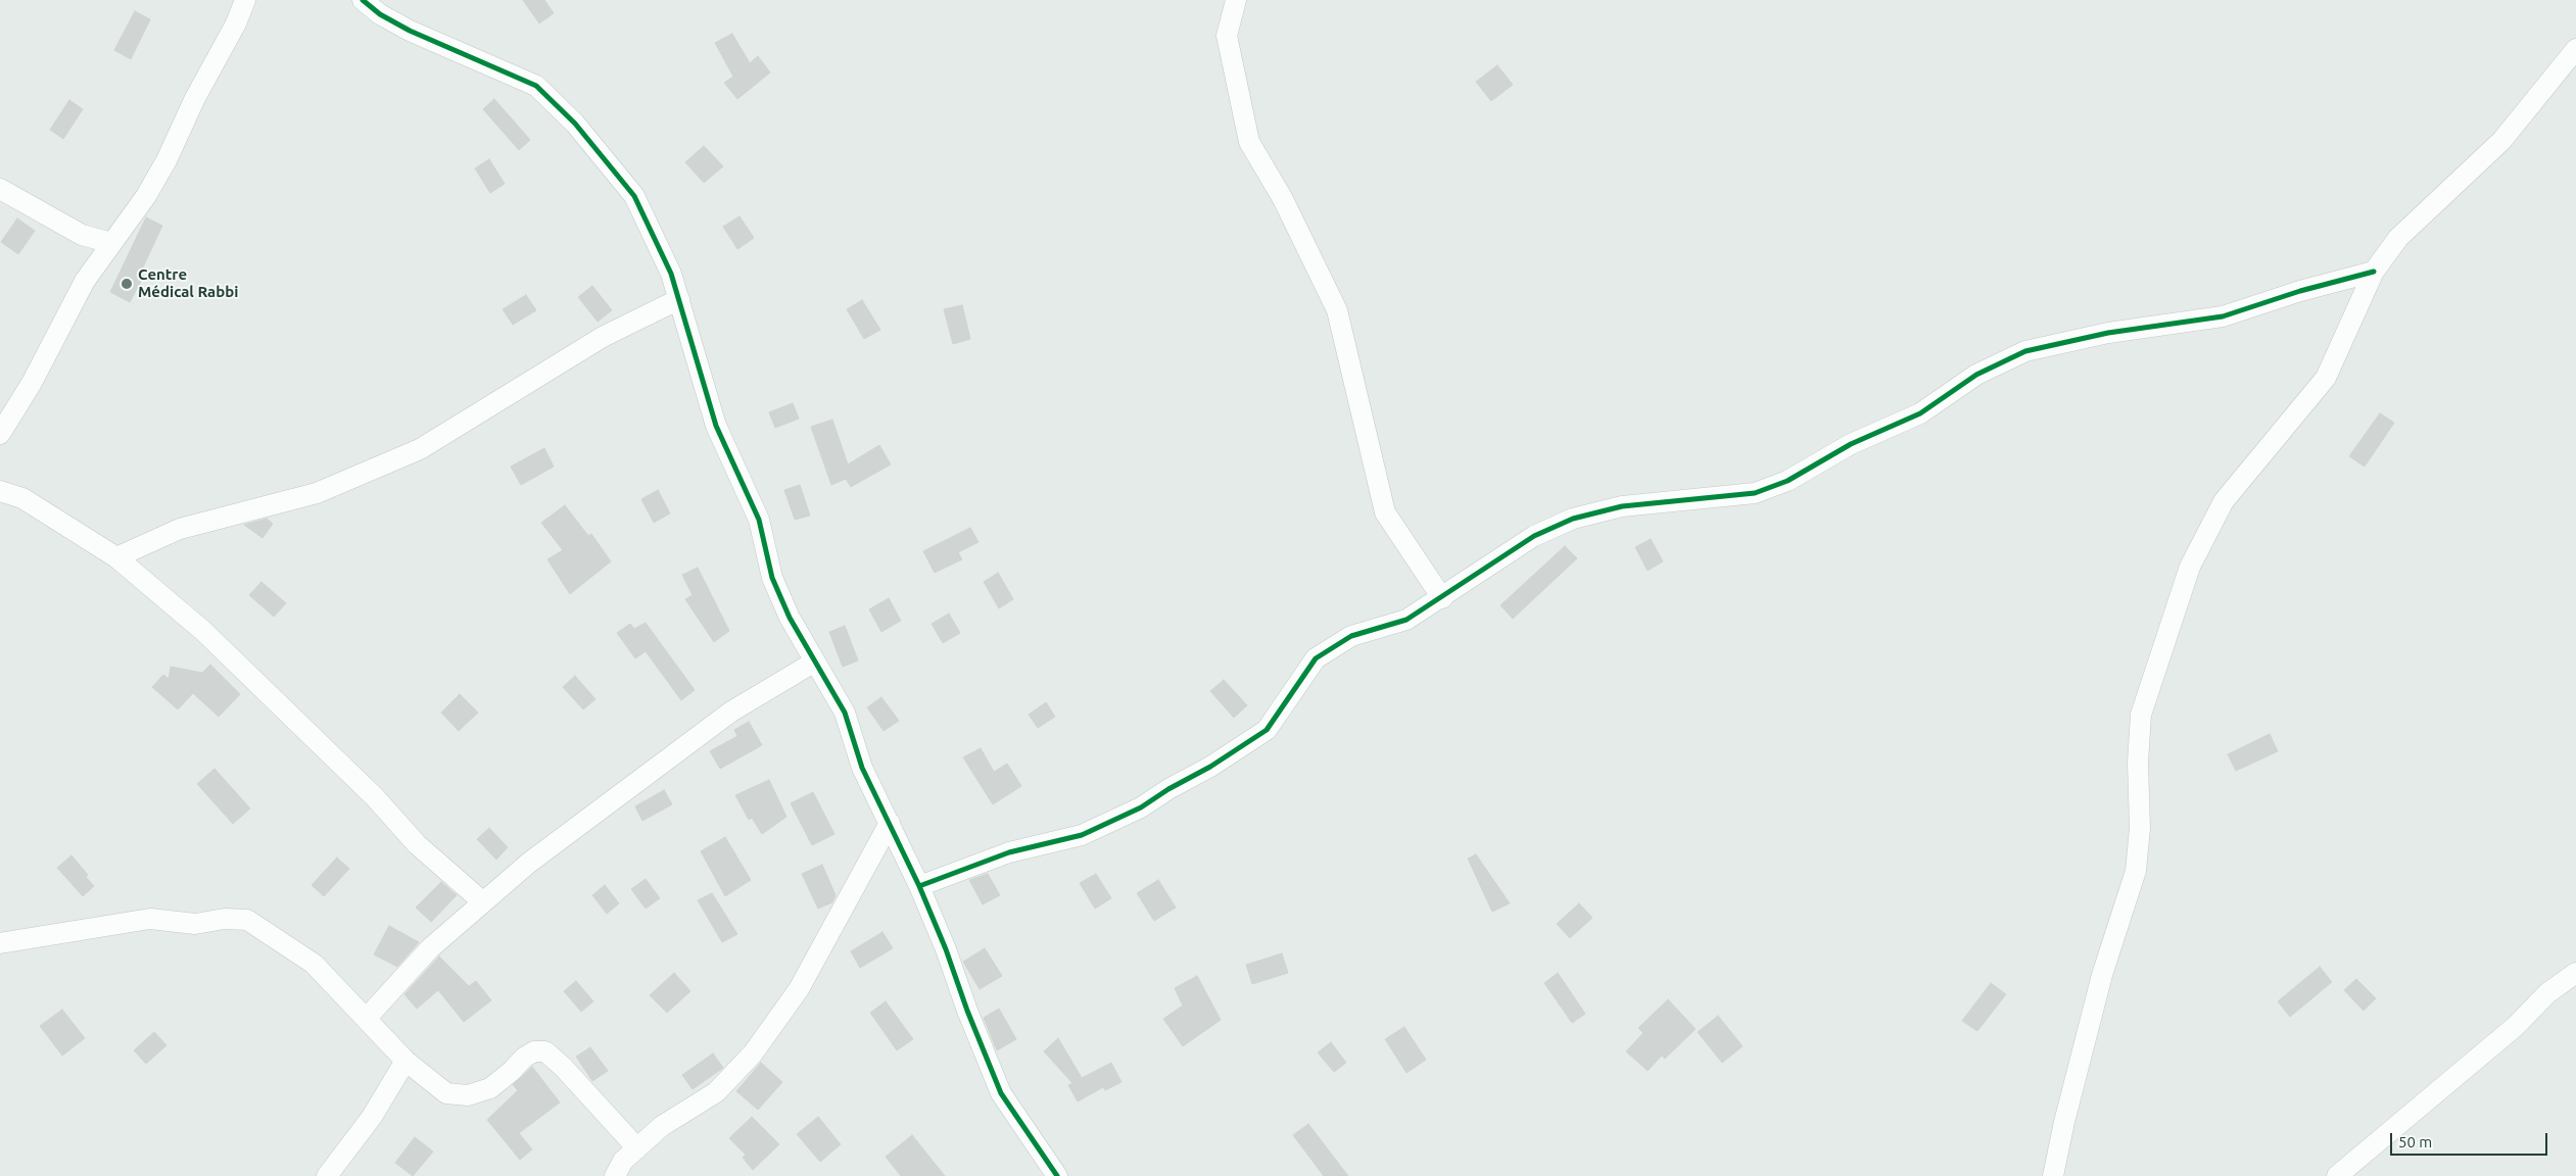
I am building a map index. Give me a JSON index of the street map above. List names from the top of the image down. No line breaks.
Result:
{"places":["Centre Médical Rabbi"],"scale_bar":"50 m"}
